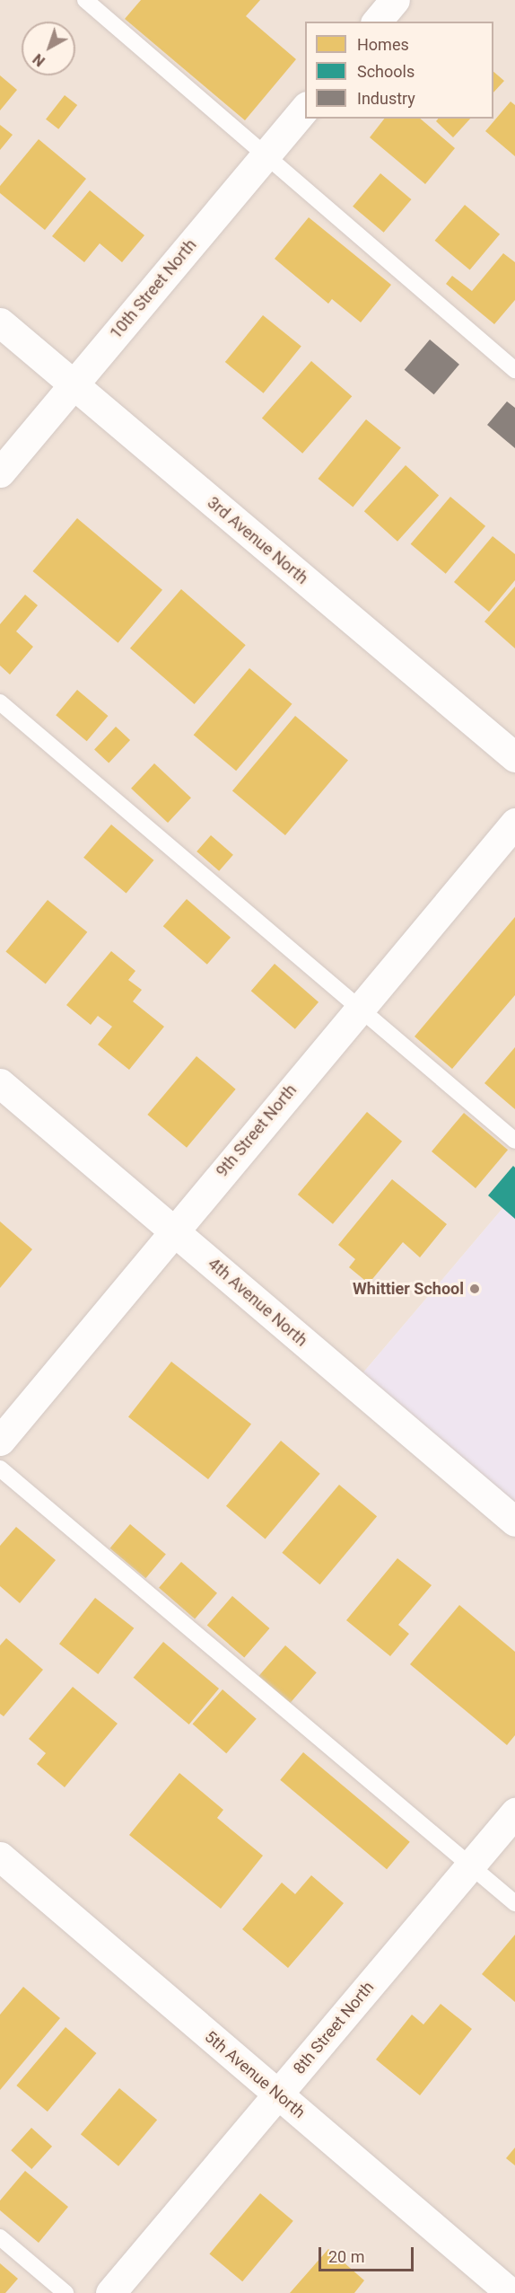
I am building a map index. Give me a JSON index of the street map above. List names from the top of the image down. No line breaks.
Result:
{"streets":{"street":["10th Street North","3rd Avenue North","9th Street North","4th Avenue North","8th Street North","5th Avenue North"]},"crossings":[["10th Street North","3rd Avenue North"],["9th Street North","4th Avenue North"],["8th Street North","5th Avenue North"]],"places":["Whittier School"],"legend":["Homes","Schools","Industry"],"scale_bar":"20 m","north":"bottom left"}
